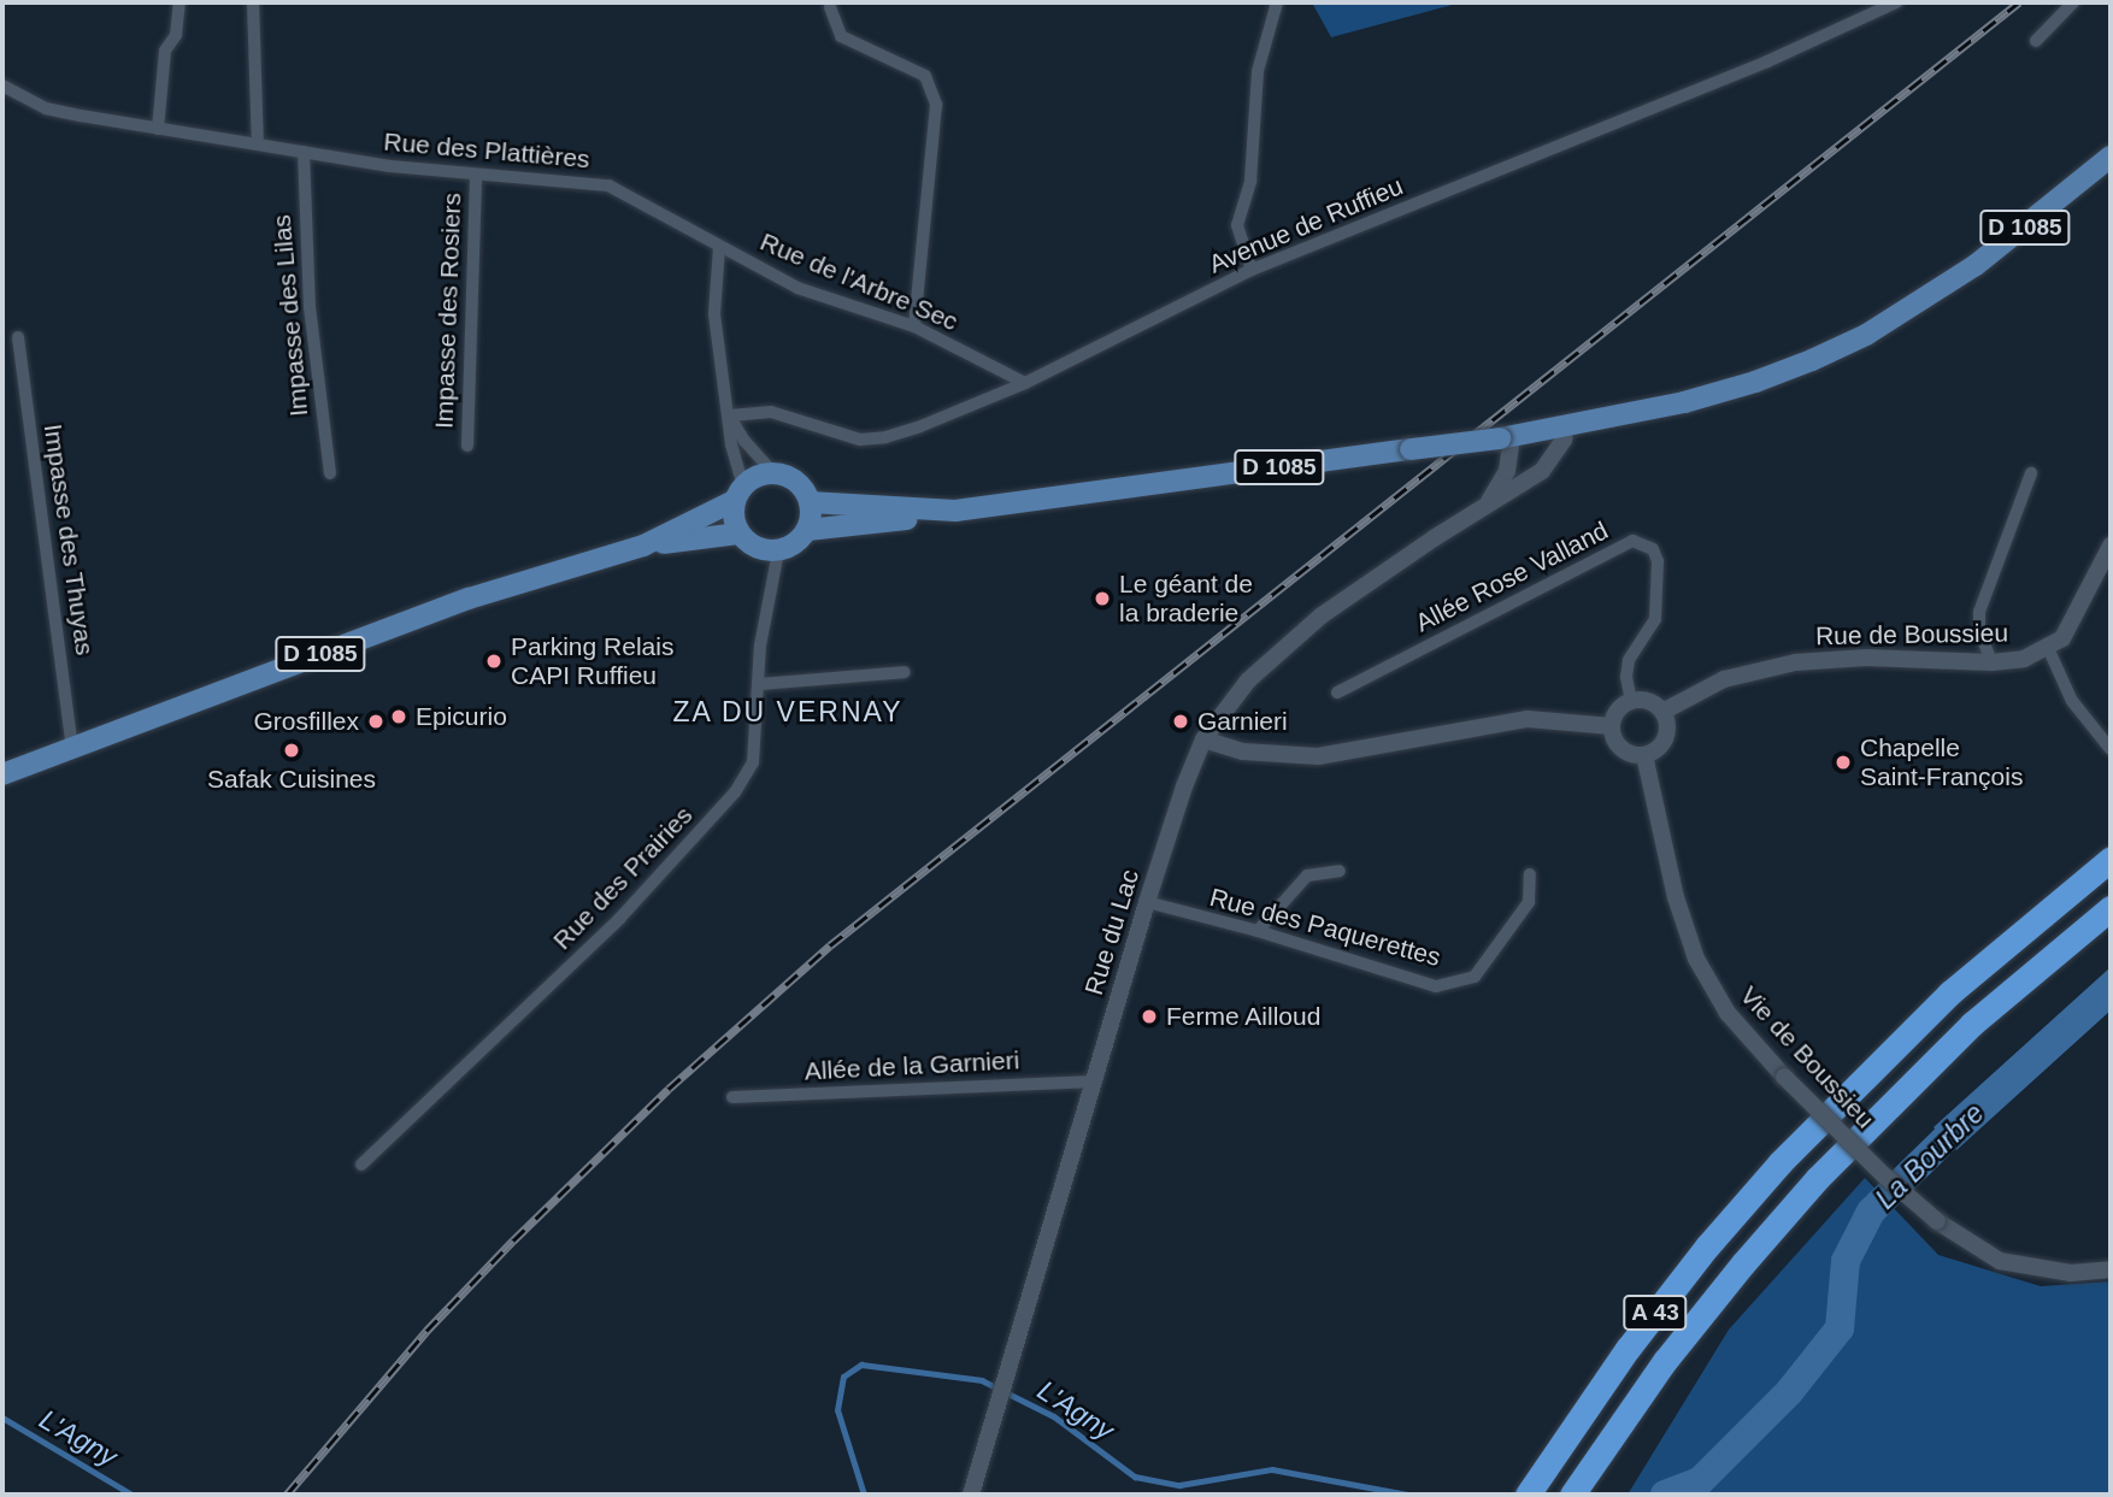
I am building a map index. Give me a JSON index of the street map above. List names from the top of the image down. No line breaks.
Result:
{"streets":{"highway":["A 43"],"main road":["D 1085"],"street":["Rue des Plattières","Avenue de Ruffieu","Rue de l'Arbre Sec","Impasse des Rosiers","Impasse des Lilas","Impasse des Thuyas","Allée Rose Valland","Rue de Boussieu","Rue des Prairies","Rue des Paquerettes","Rue du Lac","Vie de Boussieu","Allée de la Garnieri"]},"crossings":[["Rue des Plattières","Rue de l'Arbre Sec"],["Rue des Plattières","Impasse des Rosiers"],["Rue des Plattières","Impasse des Lilas"],["Avenue de Ruffieu","Rue de l'Arbre Sec"],["D 1085","Impasse des Thuyas"],["D 1085","Rue des Prairies"],["D 1085","Rue du Lac"],["Allée Rose Valland","Rue de Boussieu"],["Allée Rose Valland","Vie de Boussieu"],["Rue de Boussieu","Vie de Boussieu"],["Rue des Paquerettes","Rue du Lac"],["Rue du Lac","Allée de la Garnieri"]],"districts":["ZA DU VERNAY"],"water":["La Bourbre","L'Agny"],"places":["Le géant de la braderie","Parking Relais CAPI Ruffieu","Epicurio","Grosfillex","Garnieri","Safak Cuisines","Chapelle Saint-François","Ferme Ailloud"]}
